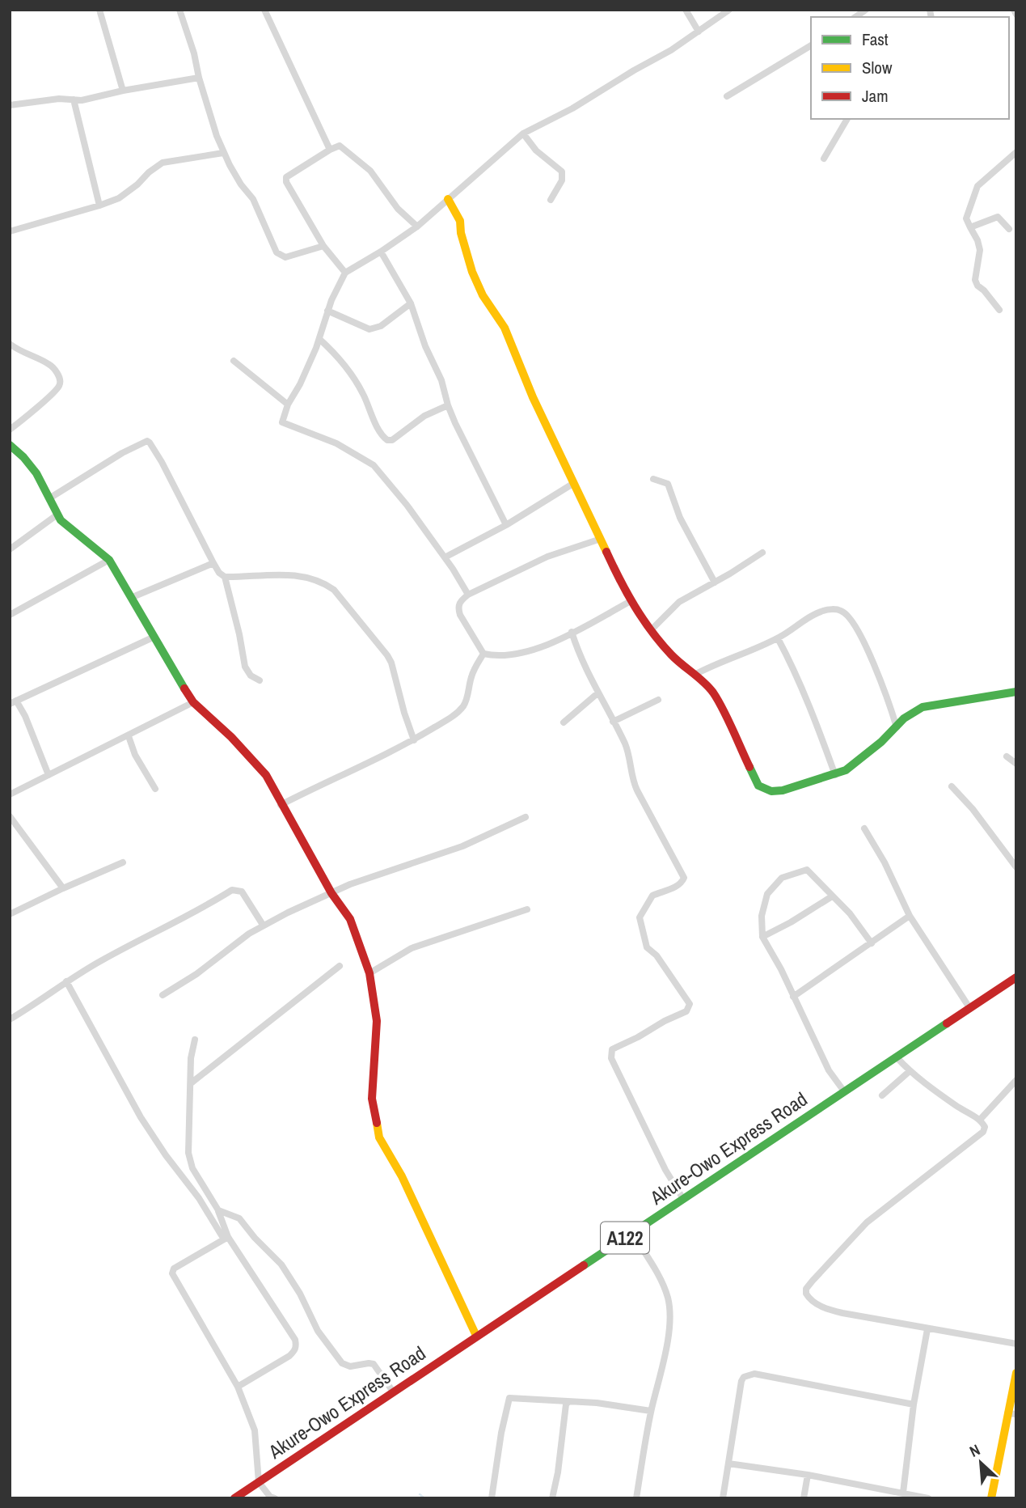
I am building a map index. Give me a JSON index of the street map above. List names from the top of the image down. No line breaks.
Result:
{"streets":{"main road":["Akure-Owo Express Road","A122"]},"legend":["Fast","Slow","Jam"],"north":"top left"}
